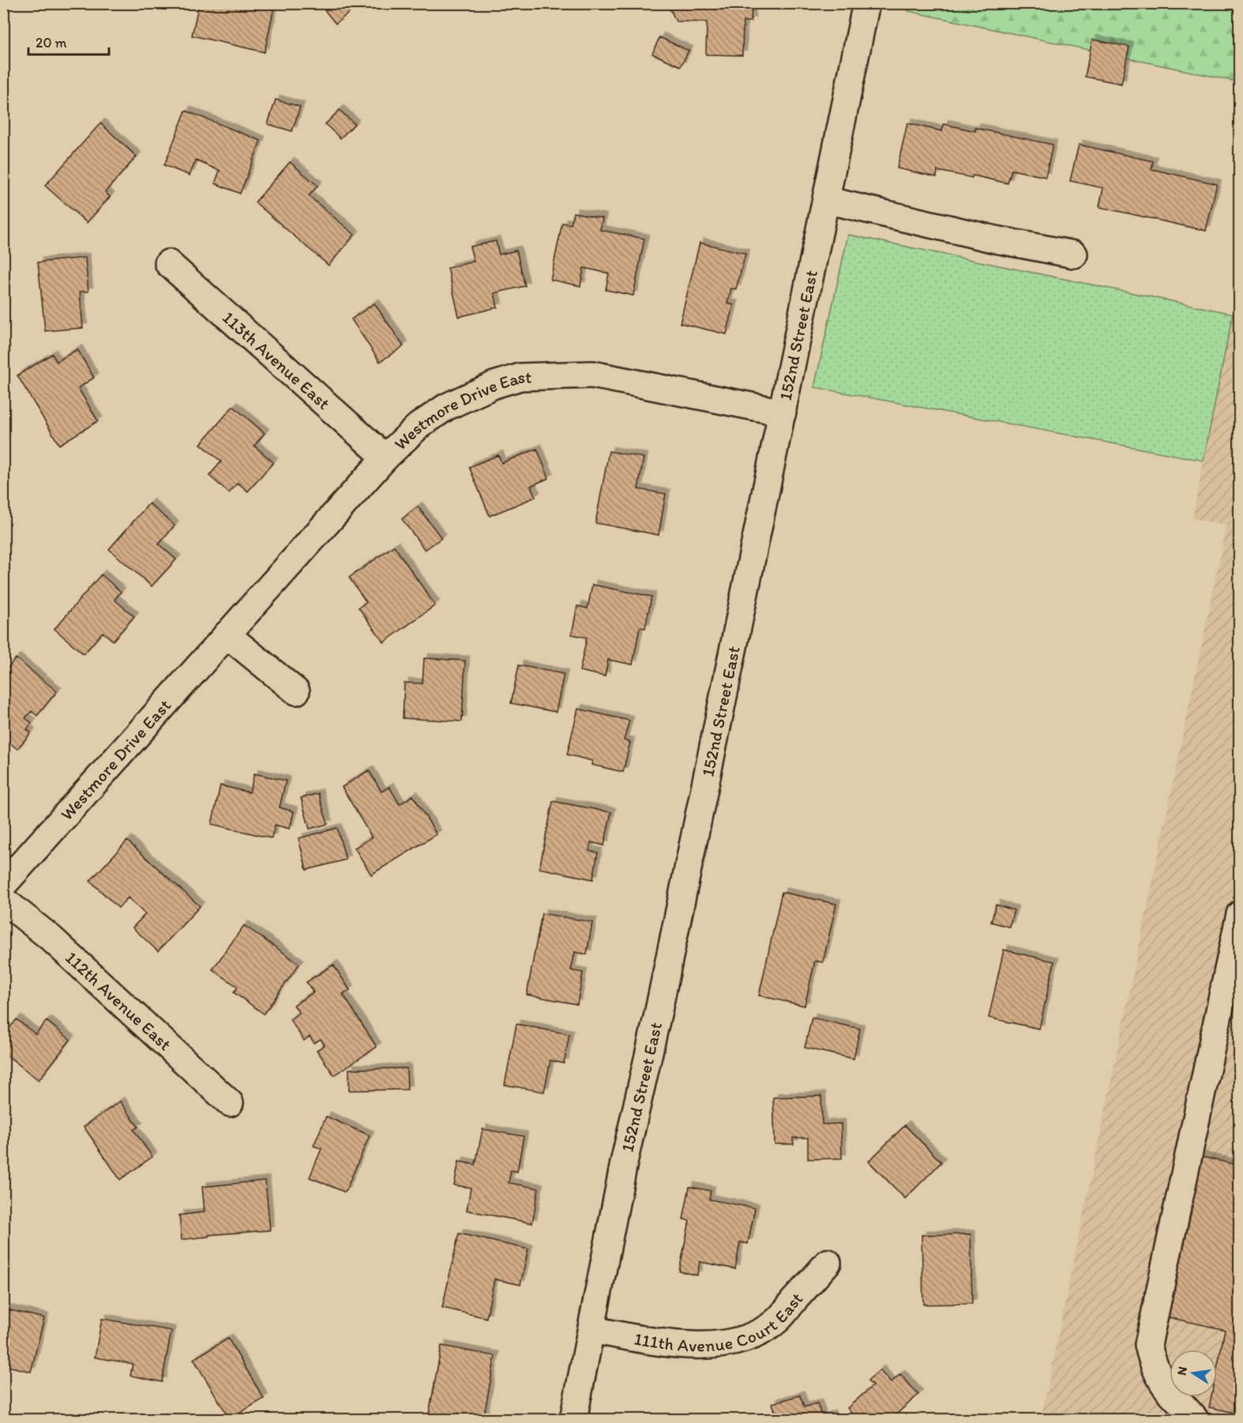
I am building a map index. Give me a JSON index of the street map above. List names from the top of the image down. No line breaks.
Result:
{"streets":{"street":["152nd Street East","113th Avenue East","Westmore Drive East","112th Avenue East","111th Avenue Court East"]},"crossings":[["152nd Street East","Westmore Drive East"],["152nd Street East","111th Avenue Court East"],["113th Avenue East","Westmore Drive East"]],"scale_bar":"20 m","north":"left"}
